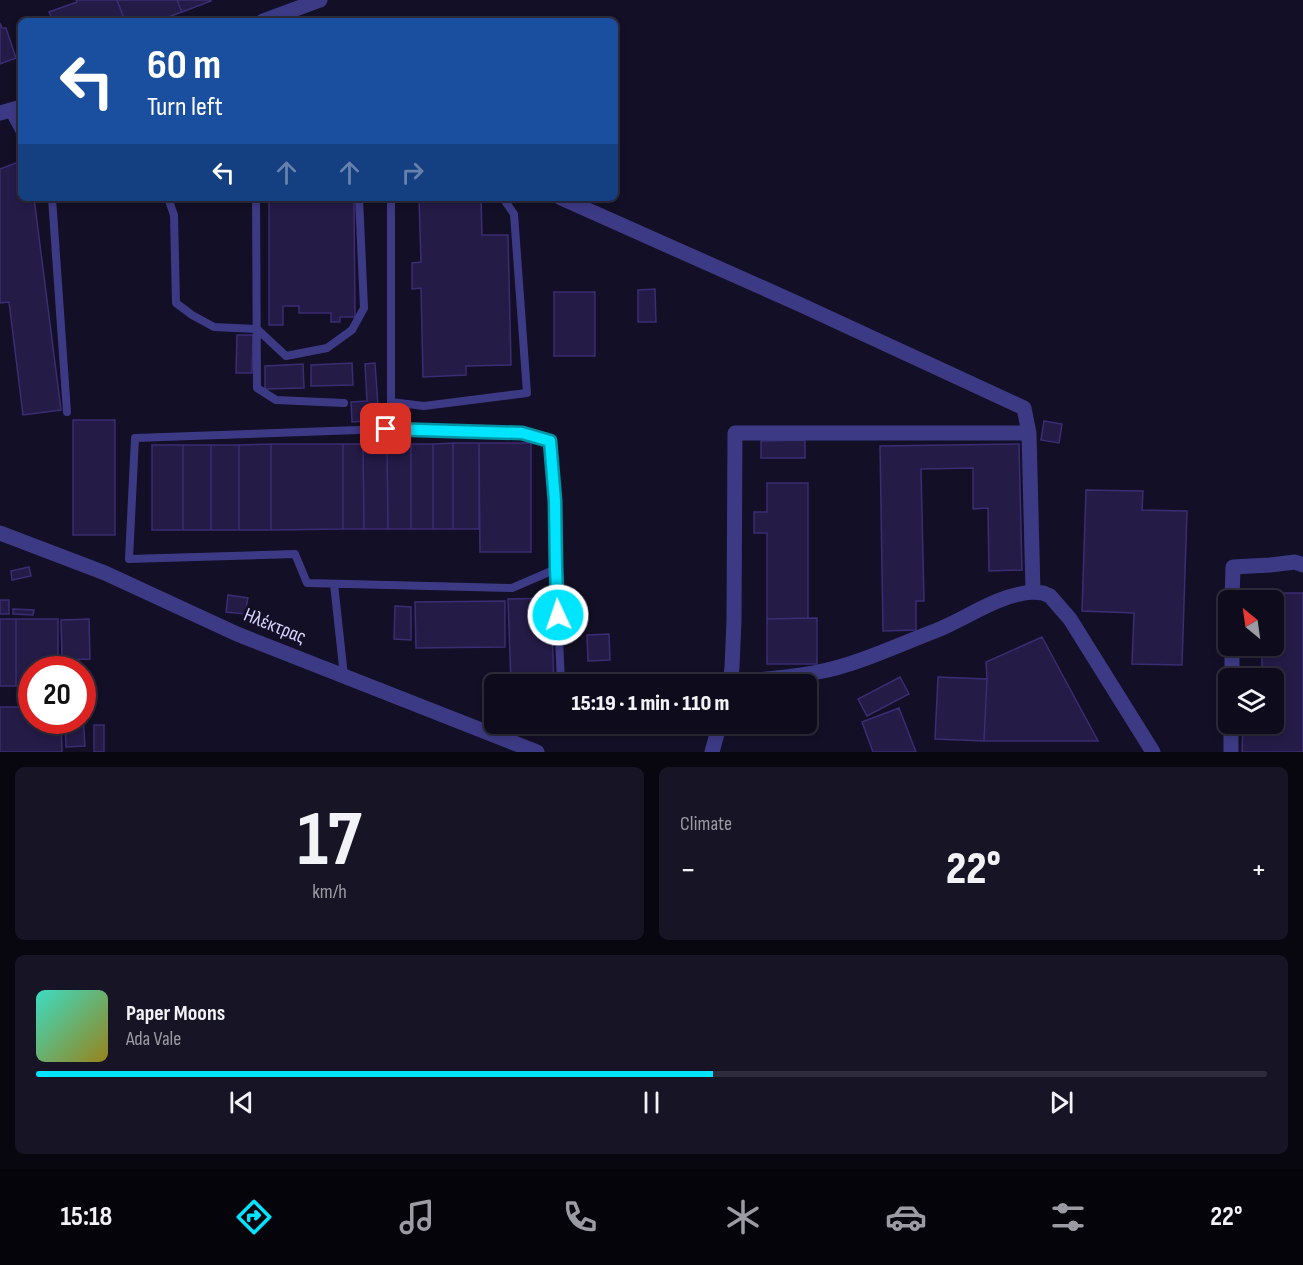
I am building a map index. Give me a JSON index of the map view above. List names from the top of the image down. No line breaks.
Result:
{"streets":{"street":["Ηλέκτρας"]},"north":"top left","page":{"turn":["60 m","Turn left"],"limit":"20","trip":"15:19 · 1 min · 110 m","tile":[["17","km/h"],"Climate"],"heat":["−","22°","+"],"song":["Paper Moons","Ada Vale"],"tabs":["15:18","22°"]}}
